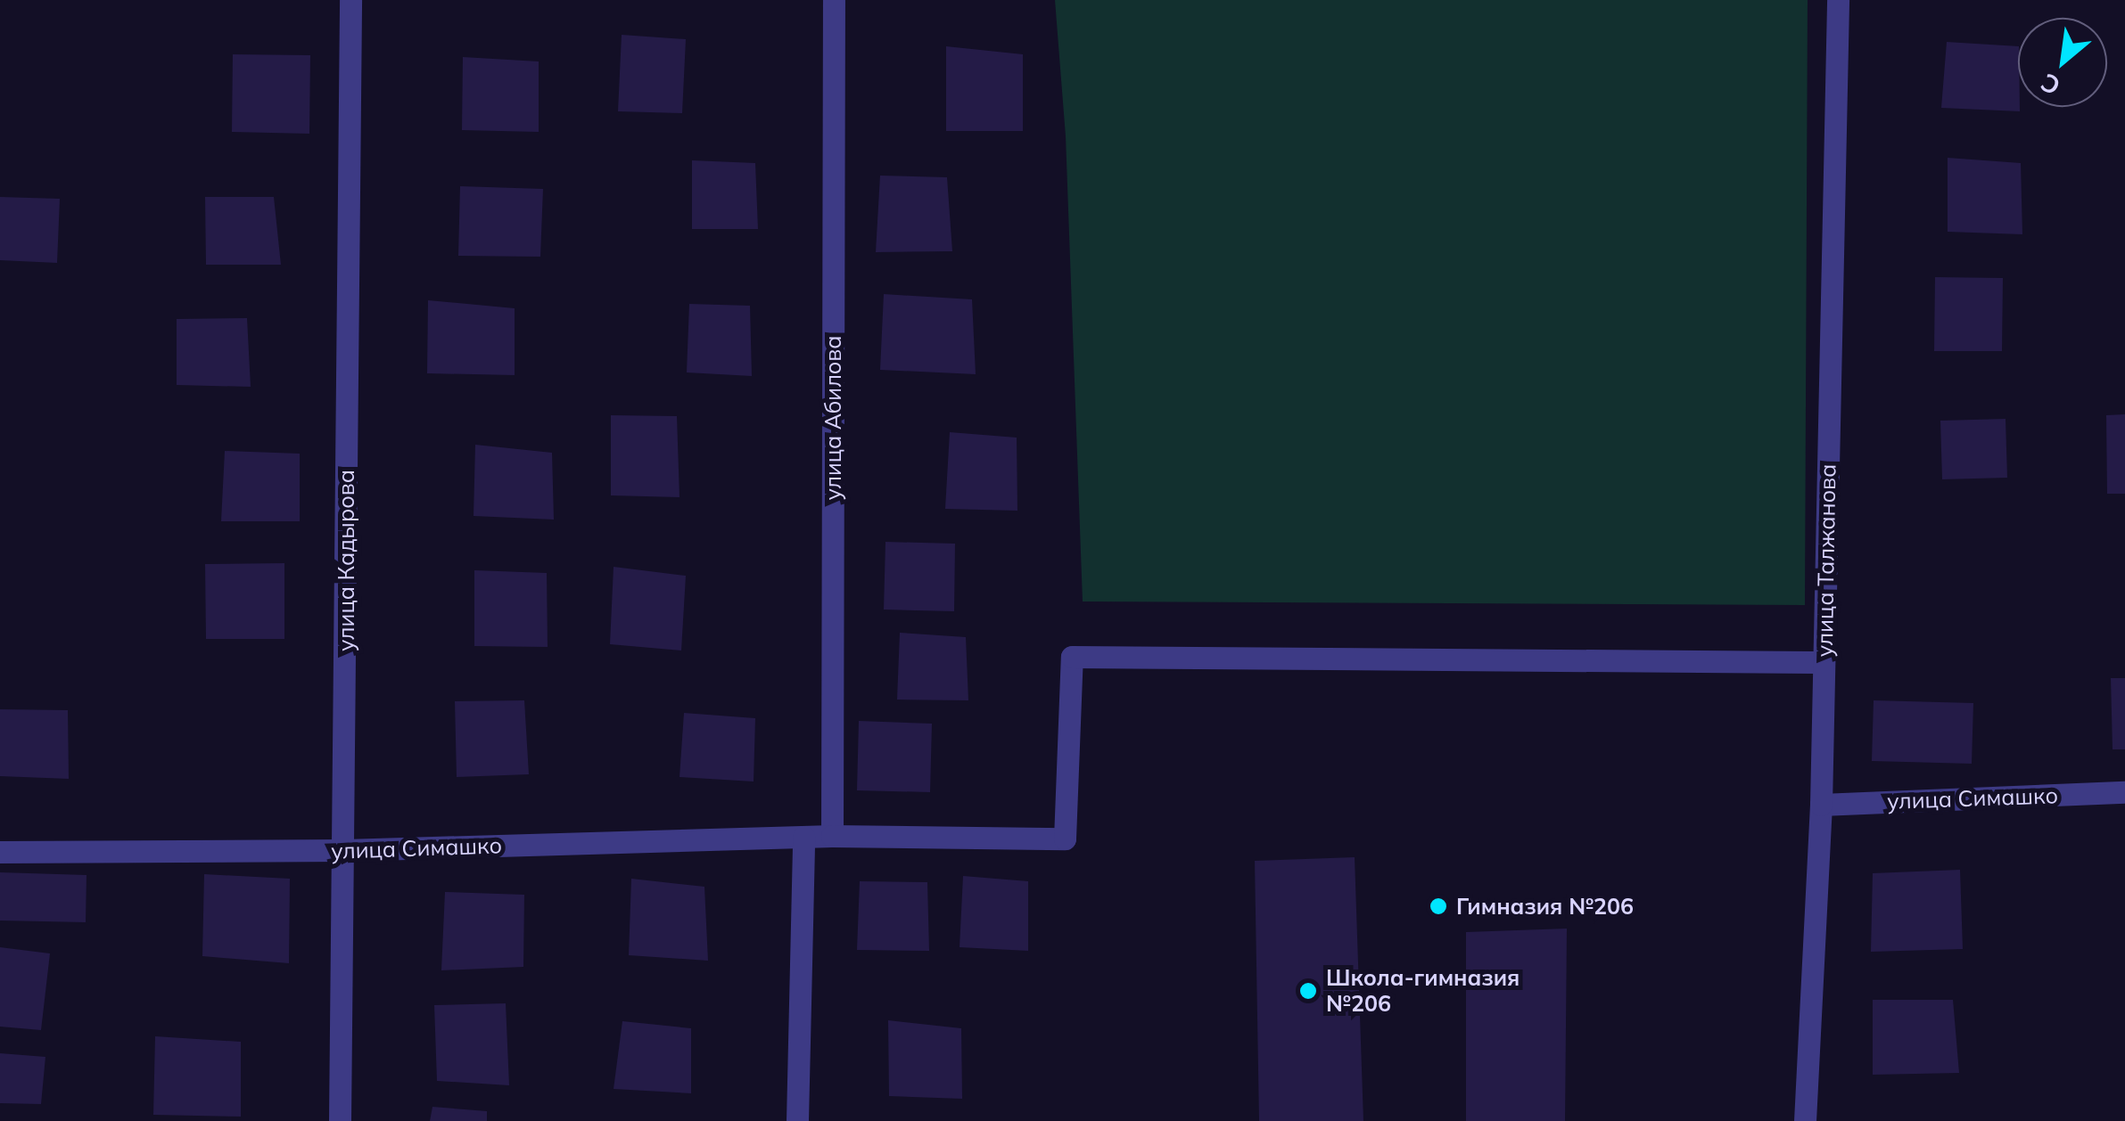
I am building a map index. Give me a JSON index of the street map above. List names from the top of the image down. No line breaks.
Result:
{"streets":{"street":["улица Абилова","улица Кадырова","улица Талжанова","улица Симашко"]},"crossings":[["улица Абилова","улица Симашко"],["улица Кадырова","улица Симашко"],["улица Талжанова","улица Симашко"]],"places":["Гимназия №206","Школа-гимназия №206"],"north":"bottom left"}
